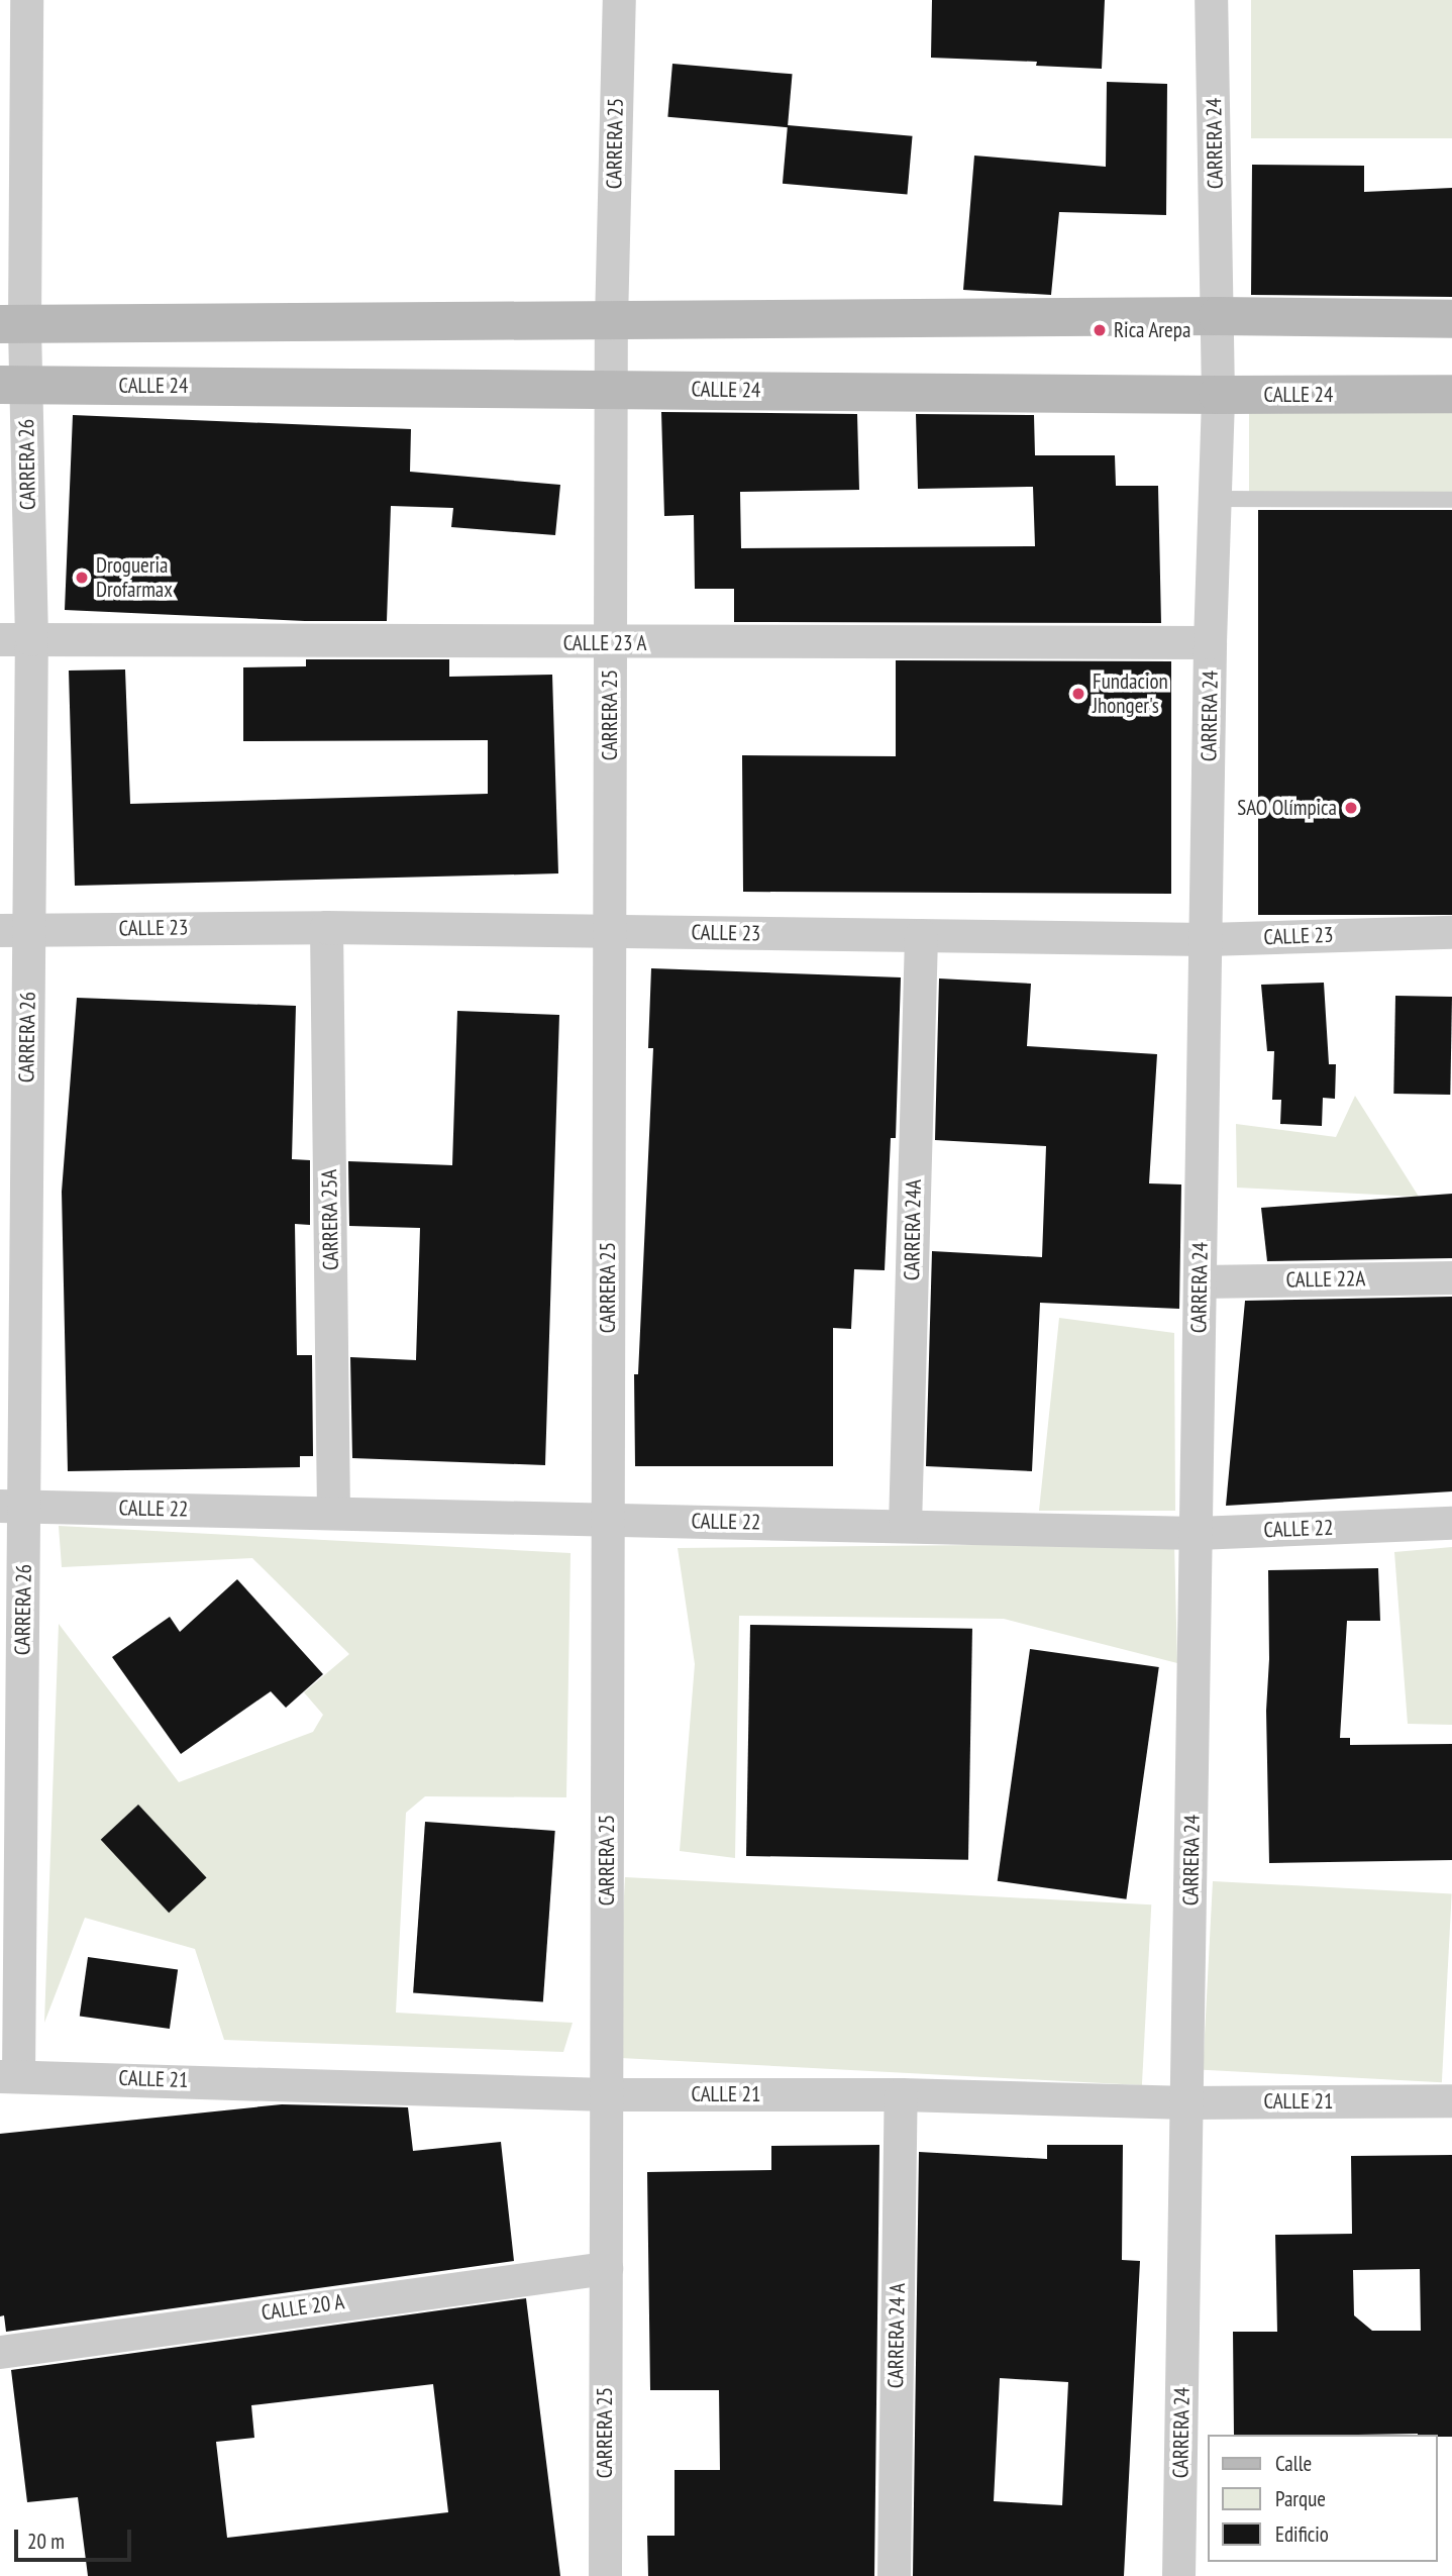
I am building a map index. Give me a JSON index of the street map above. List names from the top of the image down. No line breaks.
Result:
{"streets":{"street":["CARRERA 25","CARRERA 24","CALLE 24","CARRERA 26","CALLE 23 A","CALLE 23","CARRERA 25A","CARRERA 24A","CALLE 22A","CALLE 22","CALLE 21","CALLE 20 A","CARRERA 24 A"]},"crossings":[["CARRERA 25","CALLE 24"],["CARRERA 25","CALLE 23 A"],["CARRERA 25","CALLE 23"],["CARRERA 25","CALLE 22"],["CARRERA 25","CALLE 21"],["CARRERA 25","CALLE 20 A"],["CARRERA 24","CALLE 24"],["CARRERA 24","CALLE 23 A"],["CARRERA 24","CALLE 23"],["CARRERA 24","CALLE 22A"],["CARRERA 24","CALLE 22"],["CARRERA 24","CALLE 21"],["CALLE 24","CARRERA 26"],["CARRERA 26","CALLE 23 A"],["CARRERA 26","CALLE 23"],["CARRERA 26","CALLE 22"],["CARRERA 26","CALLE 21"],["CALLE 23","CARRERA 25A"],["CALLE 23","CARRERA 24A"],["CARRERA 25A","CALLE 22"],["CARRERA 24A","CALLE 22"],["CALLE 21","CARRERA 24 A"]],"places":["Rica Arepa","Drogueria Drofarmax","Fundacion Jhonger's","SAO Olímpica"],"legend":["Calle","Parque","Edificio"],"scale_bar":"20 m"}
